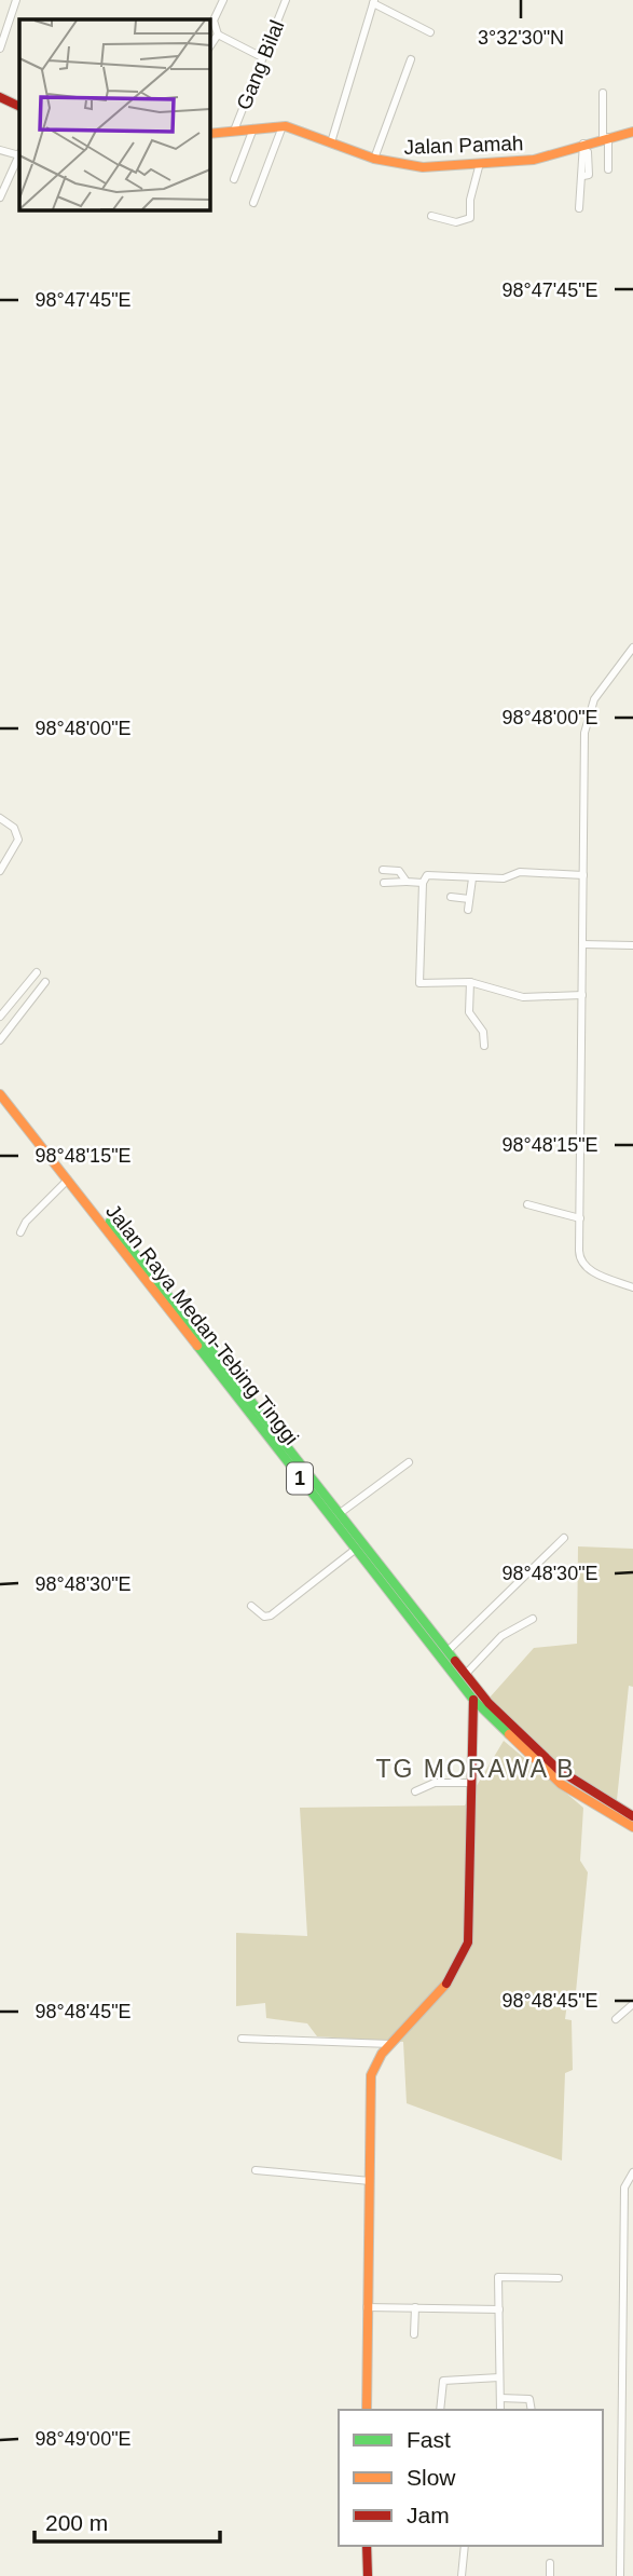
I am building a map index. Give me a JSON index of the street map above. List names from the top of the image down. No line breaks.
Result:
{"streets":{"main road":["Jalan Pamah","Jalan Raya Medan-Tebing Tinggi","1"],"street":["Gang Bilal"]},"crossings":[["Gang Bilal","Jalan Pamah"]],"districts":["TG MORAWA B"],"legend":["Fast","Slow","Jam"],"scale_bar":"200 m","coordinates":["3°32'30\"N","98°47'45\"E","98°48'00\"E","98°48'15\"E","98°48'30\"E","98°48'45\"E","98°49'00\"E"]}
